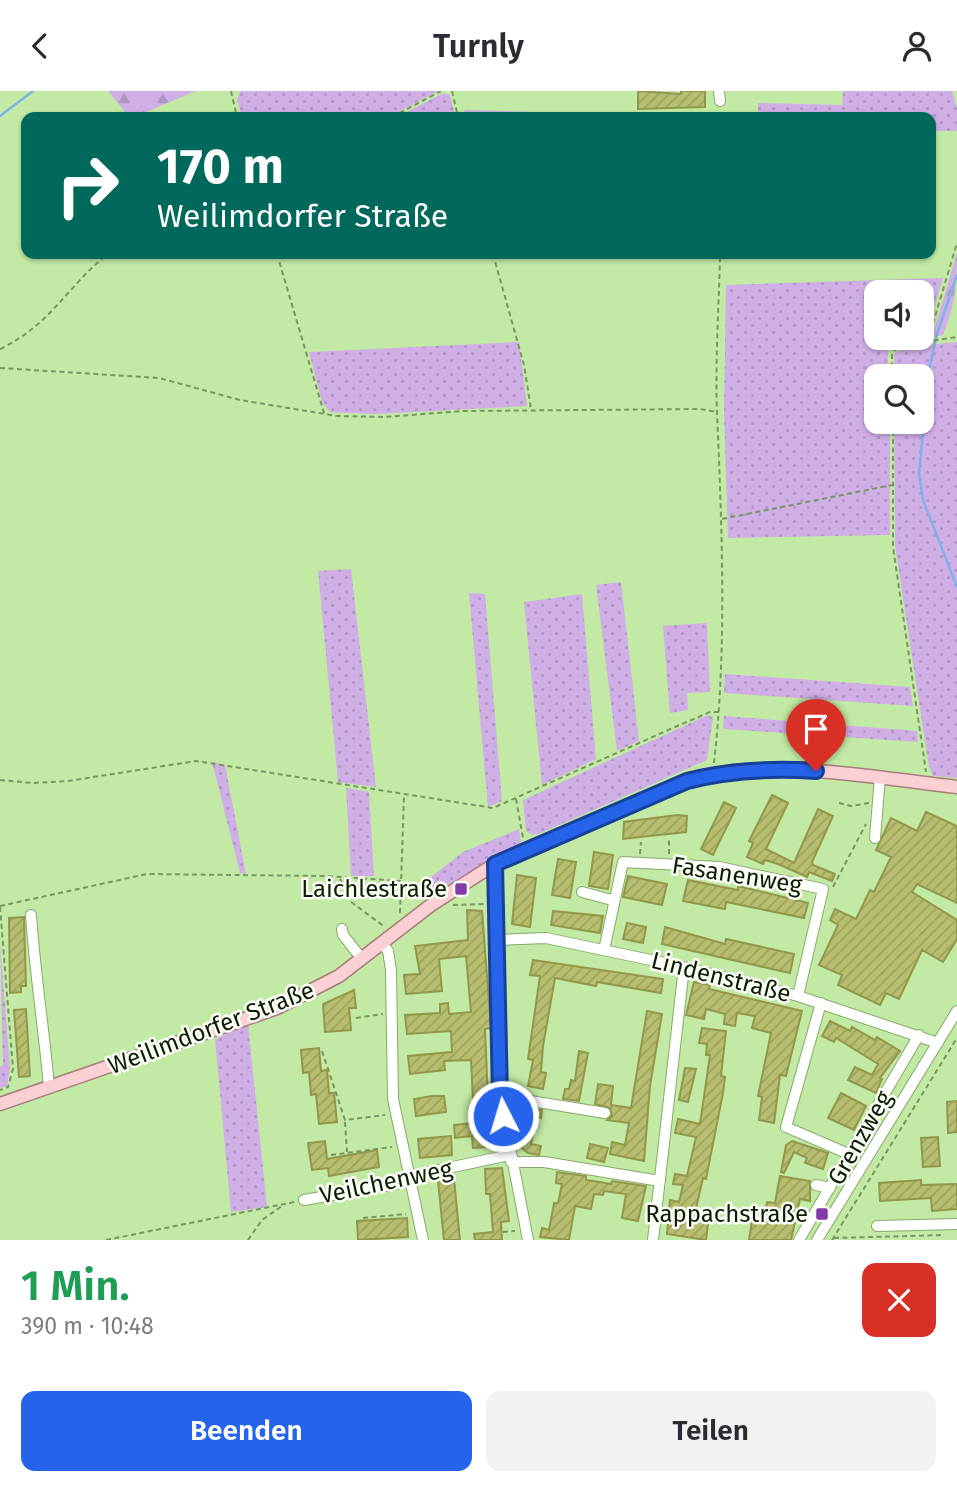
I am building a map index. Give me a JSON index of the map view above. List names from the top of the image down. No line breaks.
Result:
{"streets":{"main road":["Weilimdorfer Straße"],"street":["Fasanenweg","Lindenstraße","Grenzweg","Veilchenweg"]},"crossings":[["Fasanenweg","Lindenstraße"],["Lindenstraße","Grenzweg"]],"places":{"transit":["Laichlestraße","Rappachstraße"]},"page":{"header":"Turnly","turn":["170 m","Weilimdorfer Straße"],"heading":["1 Min.","390 m · 10:48"],"buttons":["Beenden","Teilen"]}}
